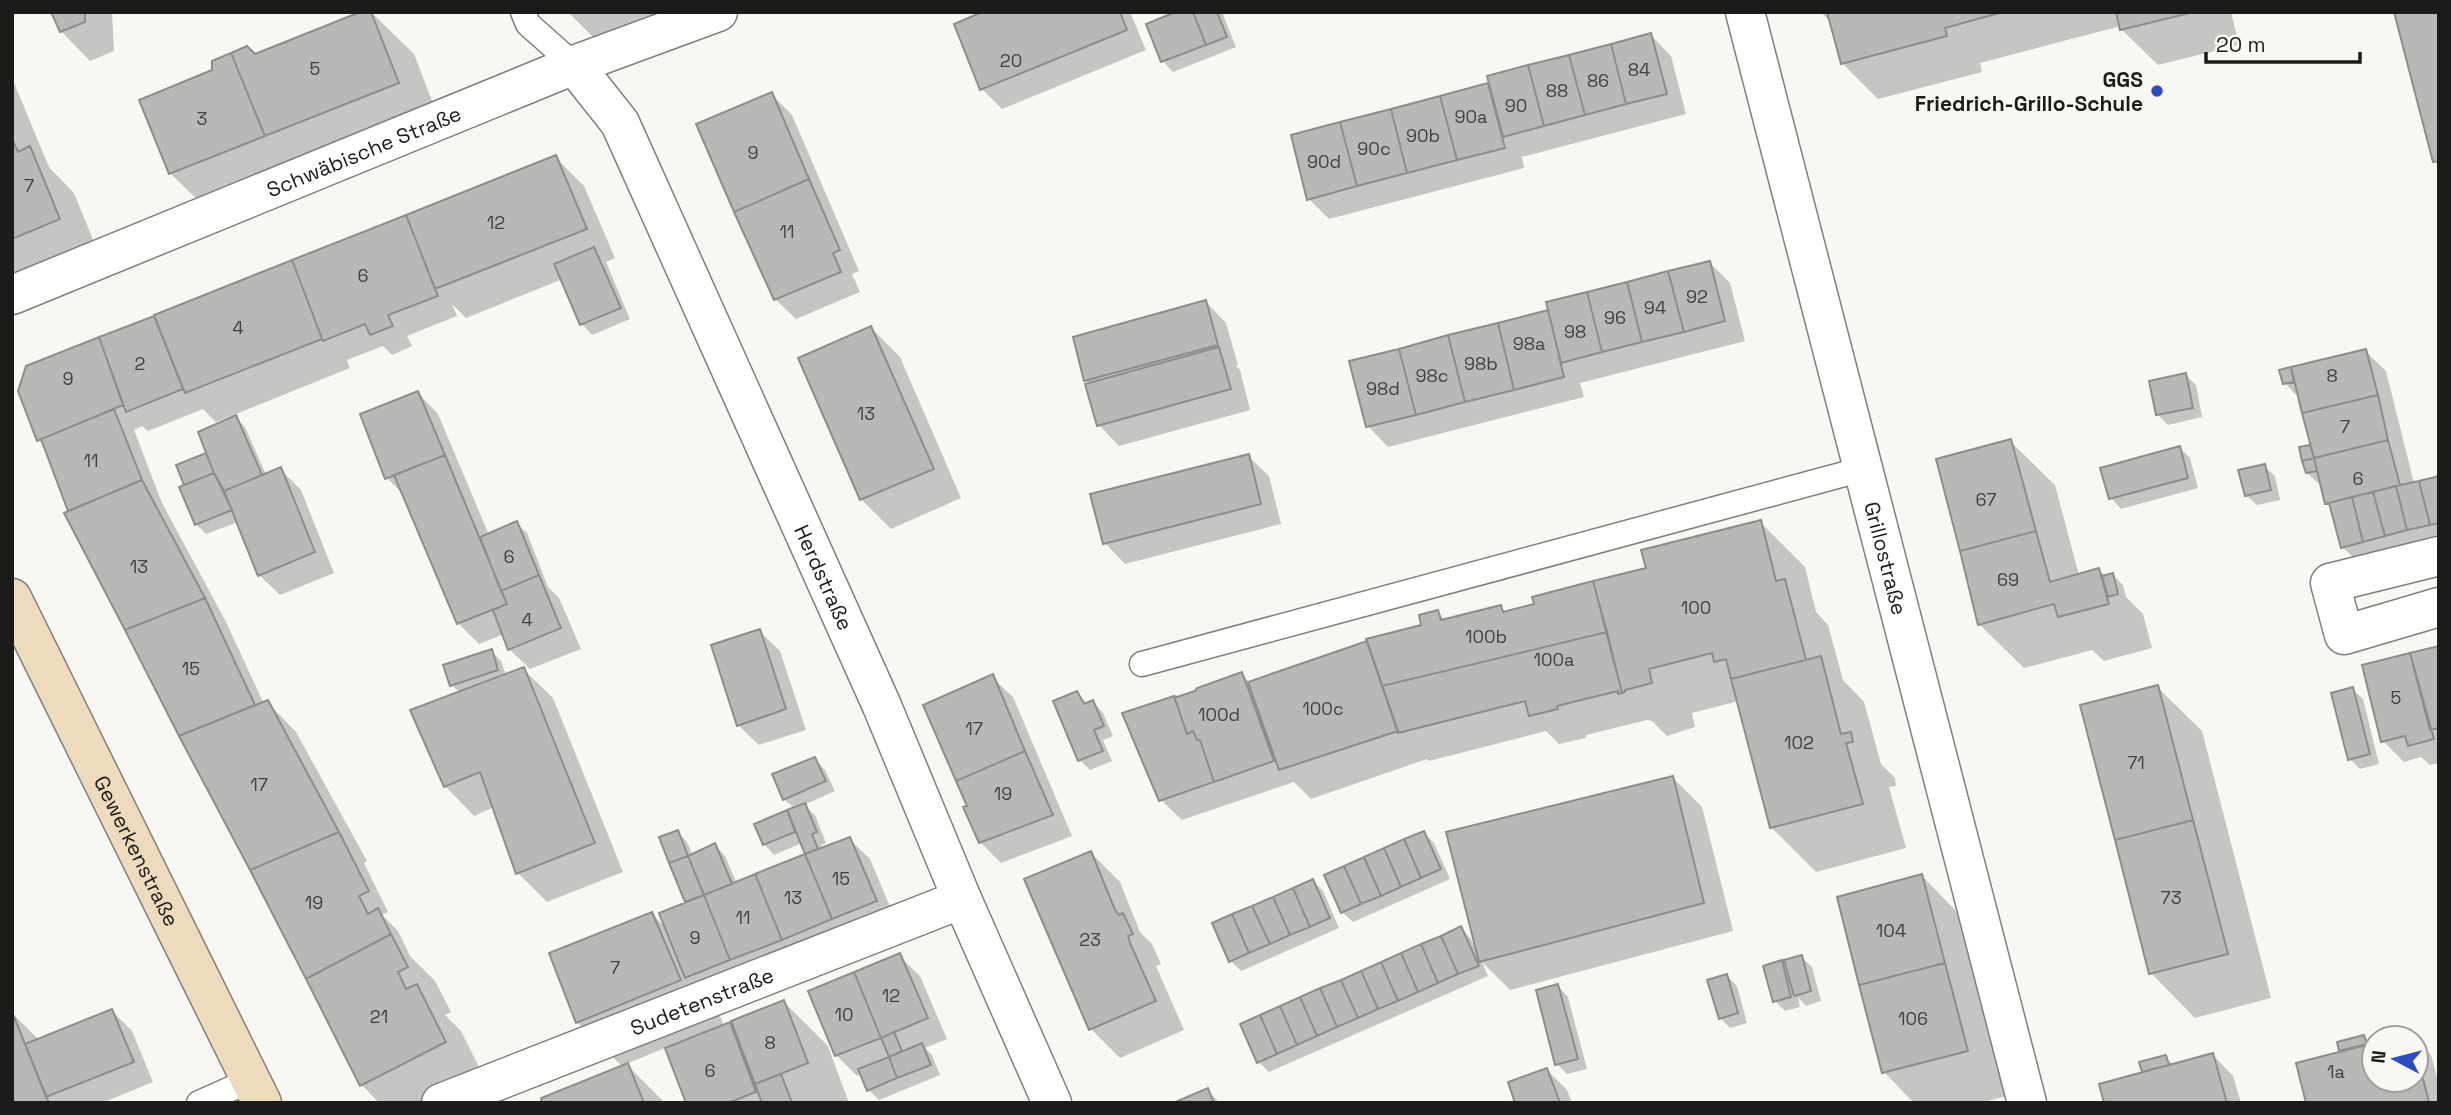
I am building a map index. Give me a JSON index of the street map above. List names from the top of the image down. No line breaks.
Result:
{"streets":{"street":["Schwäbische Straße","Grillostraße","Herdstraße","Gewerkenstraße","Sudetenstraße"]},"crossings":[["Schwäbische Straße","Herdstraße"],["Herdstraße","Sudetenstraße"]],"places":["GGS Friedrich-Grillo-Schule"],"house_numbers":["20","5","84","86","88","90","90a","3","90b","90c","9","90d","7","12","11","6","92","94","96","4","98","98a","2","98b","98c","8","9","98d","13","7","11","6","67","6","13","69","100","4","100b","100a","15","5","100c","100d","17","102","71","17","19","15","13","73","19","11","104","9","23","7","12","10","21","106","8","6","1a"],"scale_bar":"20 m","north":"left"}
